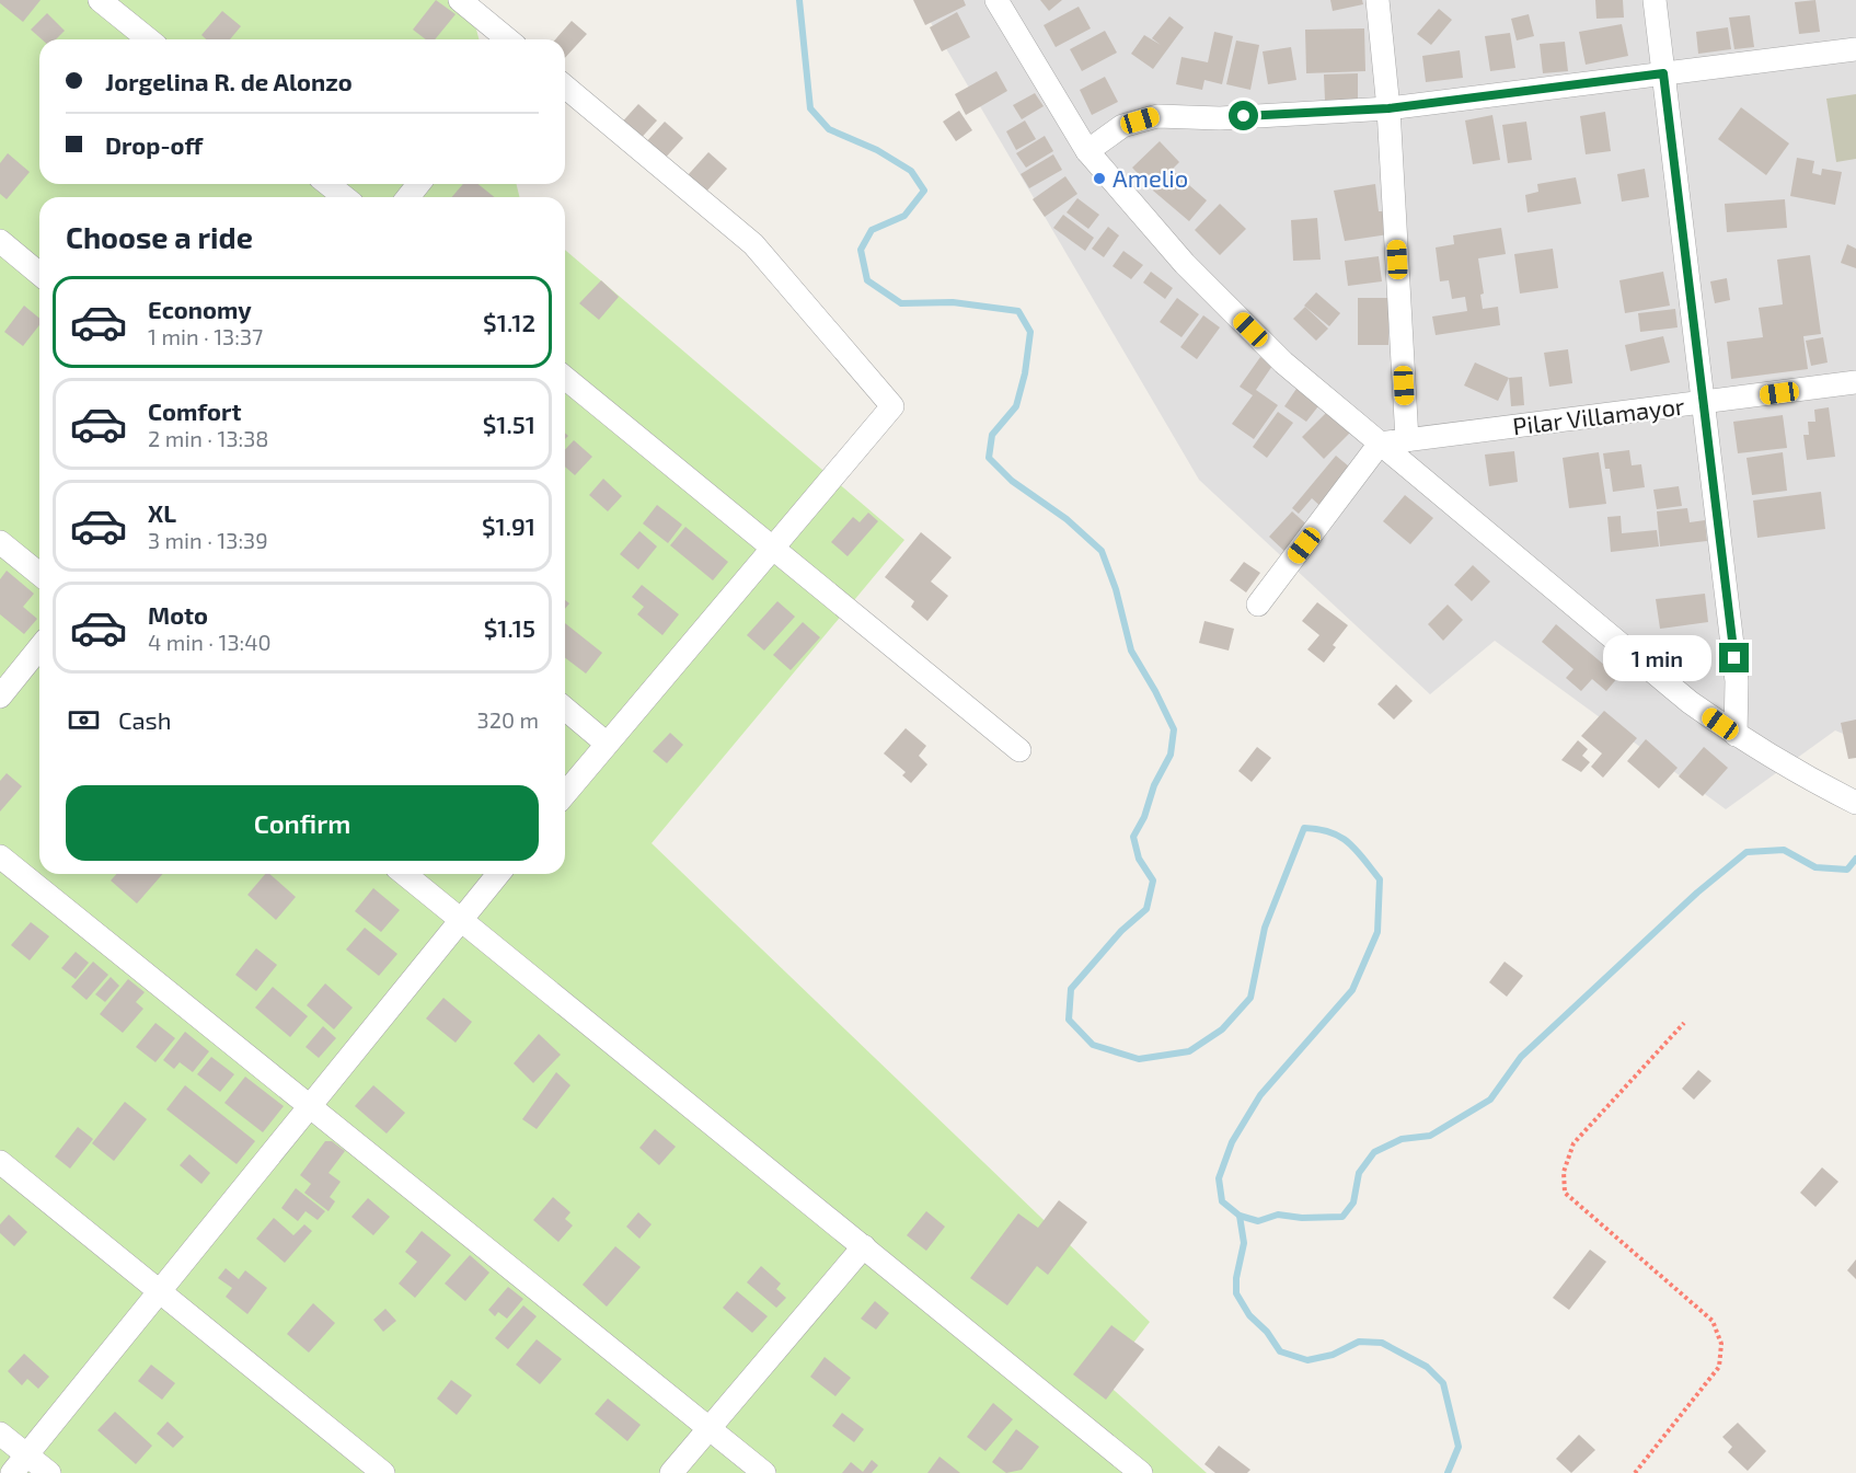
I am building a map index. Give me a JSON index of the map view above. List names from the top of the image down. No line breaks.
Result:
{"streets":{"street":["Pilar Villamayor"]},"places":["Amelio"],"page":{"banner":["Jorgelina R. de Alonzo","Drop-off"],"heading":"Choose a ride","list":[{"name":"Economy","note":"1 min · 13:37","value":"$1.12"},{"name":"Comfort","note":"2 min · 13:38","value":"$1.51"},{"name":"XL","note":"3 min · 13:39","value":"$1.91"},{"name":"Moto","note":"4 min · 13:40","value":"$1.15"}],"bubble":"1 min","pay":["Cash","320 m"],"buttons":"Confirm"}}
